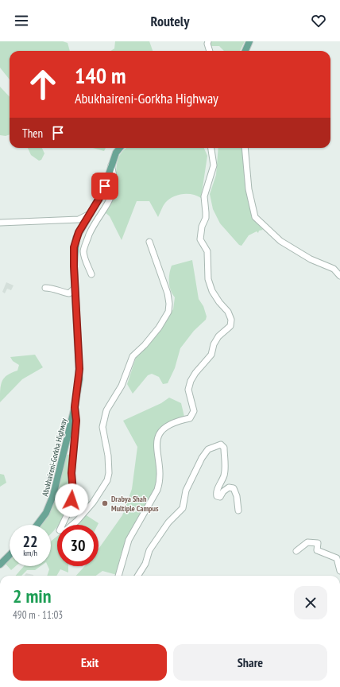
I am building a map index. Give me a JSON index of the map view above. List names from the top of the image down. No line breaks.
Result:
{"streets":{"main road":["Abukhaireni-Gorkha Highway"]},"places":["Drabya Shah Multiple Campus"],"page":{"header":"Routely","turn":["140 m","Abukhaireni-Gorkha Highway"],"then":"Then","speed":"22 km/h","limit":"30","heading":["2 min","490 m · 11:03"],"buttons":["Exit","Share"]}}
